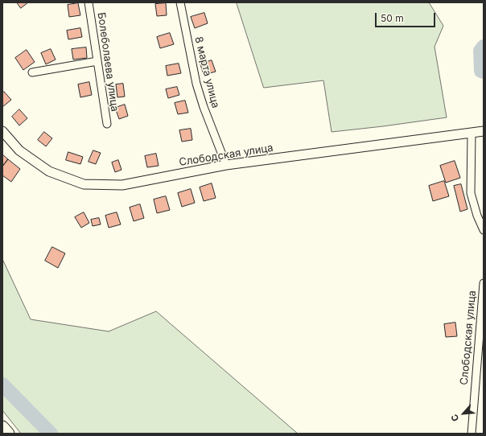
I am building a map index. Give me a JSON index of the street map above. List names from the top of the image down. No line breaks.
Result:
{"streets":{"street":["Болеболаева улица","8 марта улица","Слободская улица"]},"crossings":[["8 марта улица","Слободская улица"]],"scale_bar":"50 m","north":"bottom left"}
